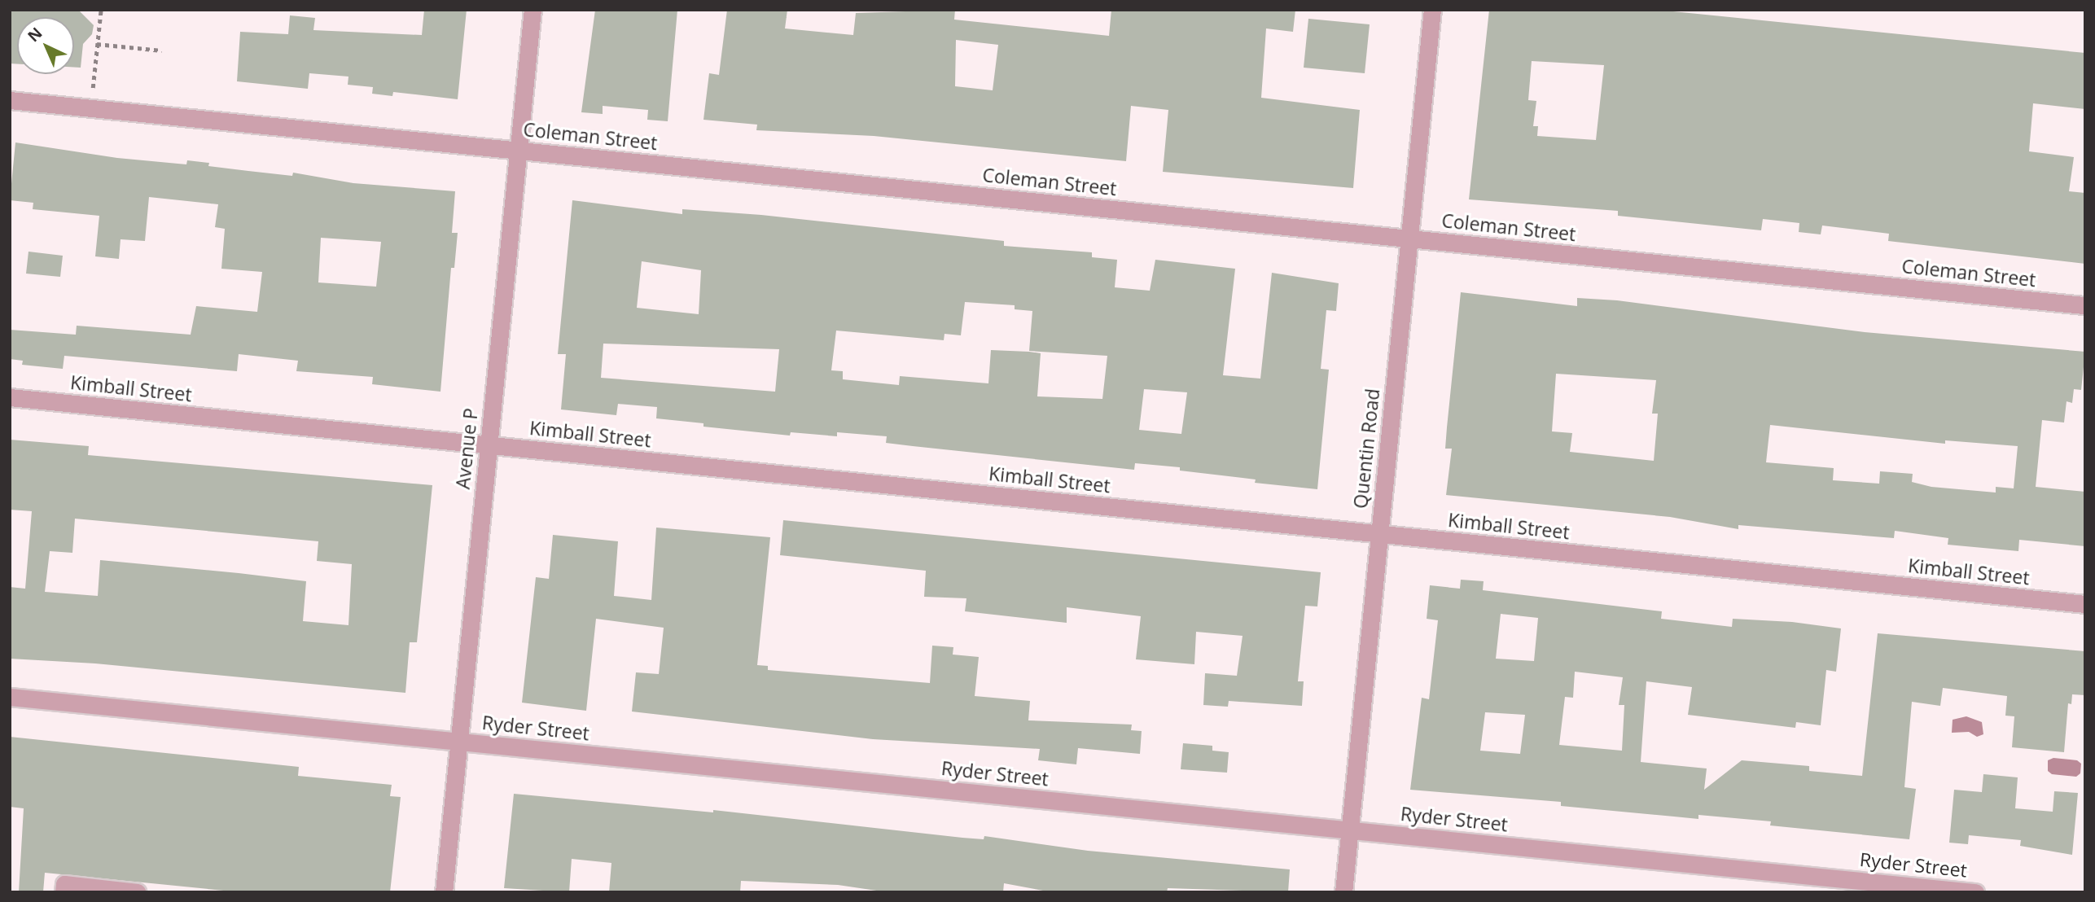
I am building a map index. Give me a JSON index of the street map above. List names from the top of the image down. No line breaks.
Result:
{"streets":{"street":["Coleman Street","Kimball Street","Avenue P","Quentin Road","Ryder Street"]},"crossings":[["Coleman Street","Avenue P"],["Coleman Street","Quentin Road"],["Kimball Street","Avenue P"],["Kimball Street","Quentin Road"],["Avenue P","Ryder Street"],["Quentin Road","Ryder Street"]],"north":"top left"}
